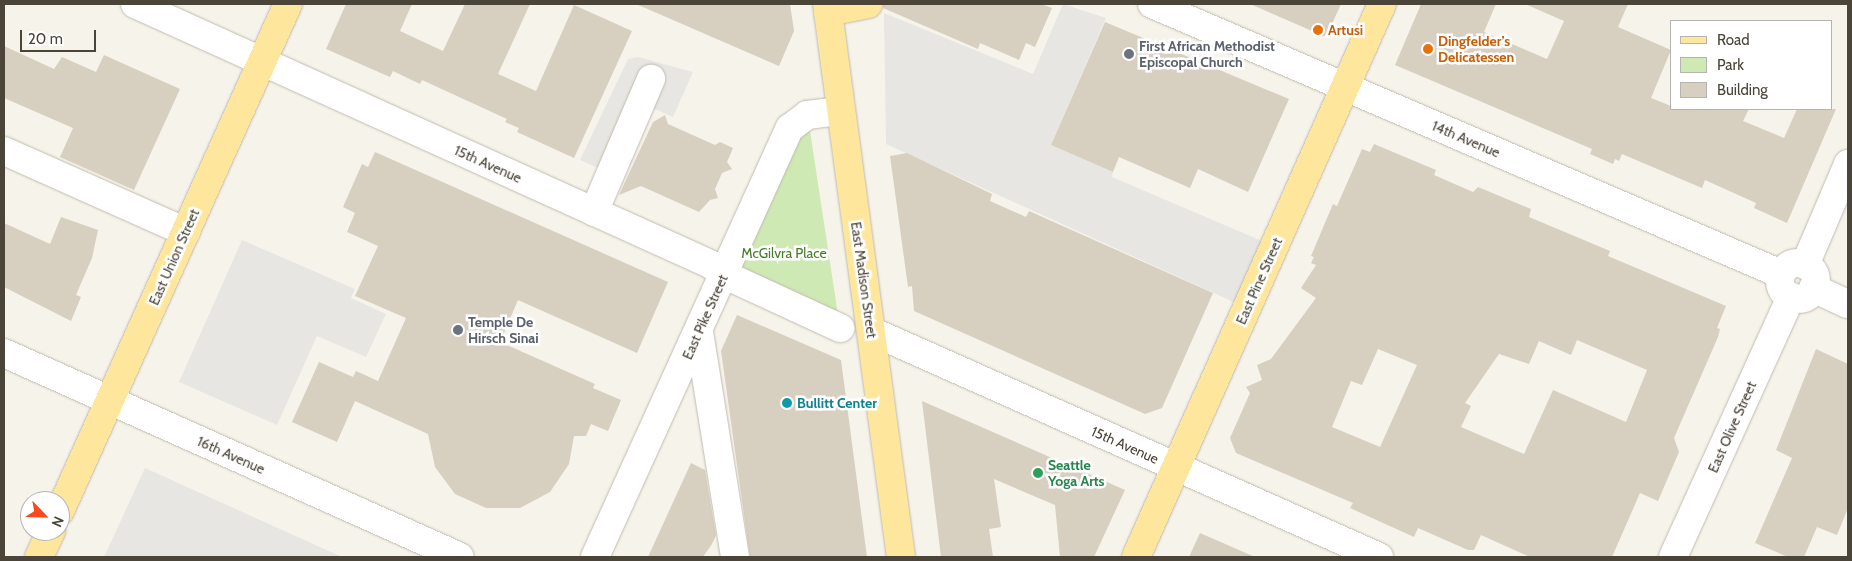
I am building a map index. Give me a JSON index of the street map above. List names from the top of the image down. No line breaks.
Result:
{"streets":{"main road":["East Union Street","East Madison Street","East Pine Street"],"street":["14th Avenue","15th Avenue","East Pike Street","East Olive Street","16th Avenue"]},"crossings":[["14th Avenue","East Pine Street"],["14th Avenue","East Olive Street"],["15th Avenue","East Union Street"],["15th Avenue","East Madison Street"],["15th Avenue","East Pine Street"],["15th Avenue","East Pike Street"],["East Union Street","16th Avenue"],["East Madison Street","East Pike Street"]],"parks":["McGilvra Place"],"places":["Artusi","Dingfelder’s Delicatessen","First African Methodist Episcopal Church","Temple De Hirsch Sinai","Bullitt Center","Seattle Yoga Arts"],"legend":["Road","Park","Building"],"scale_bar":"20 m","north":"bottom right"}
